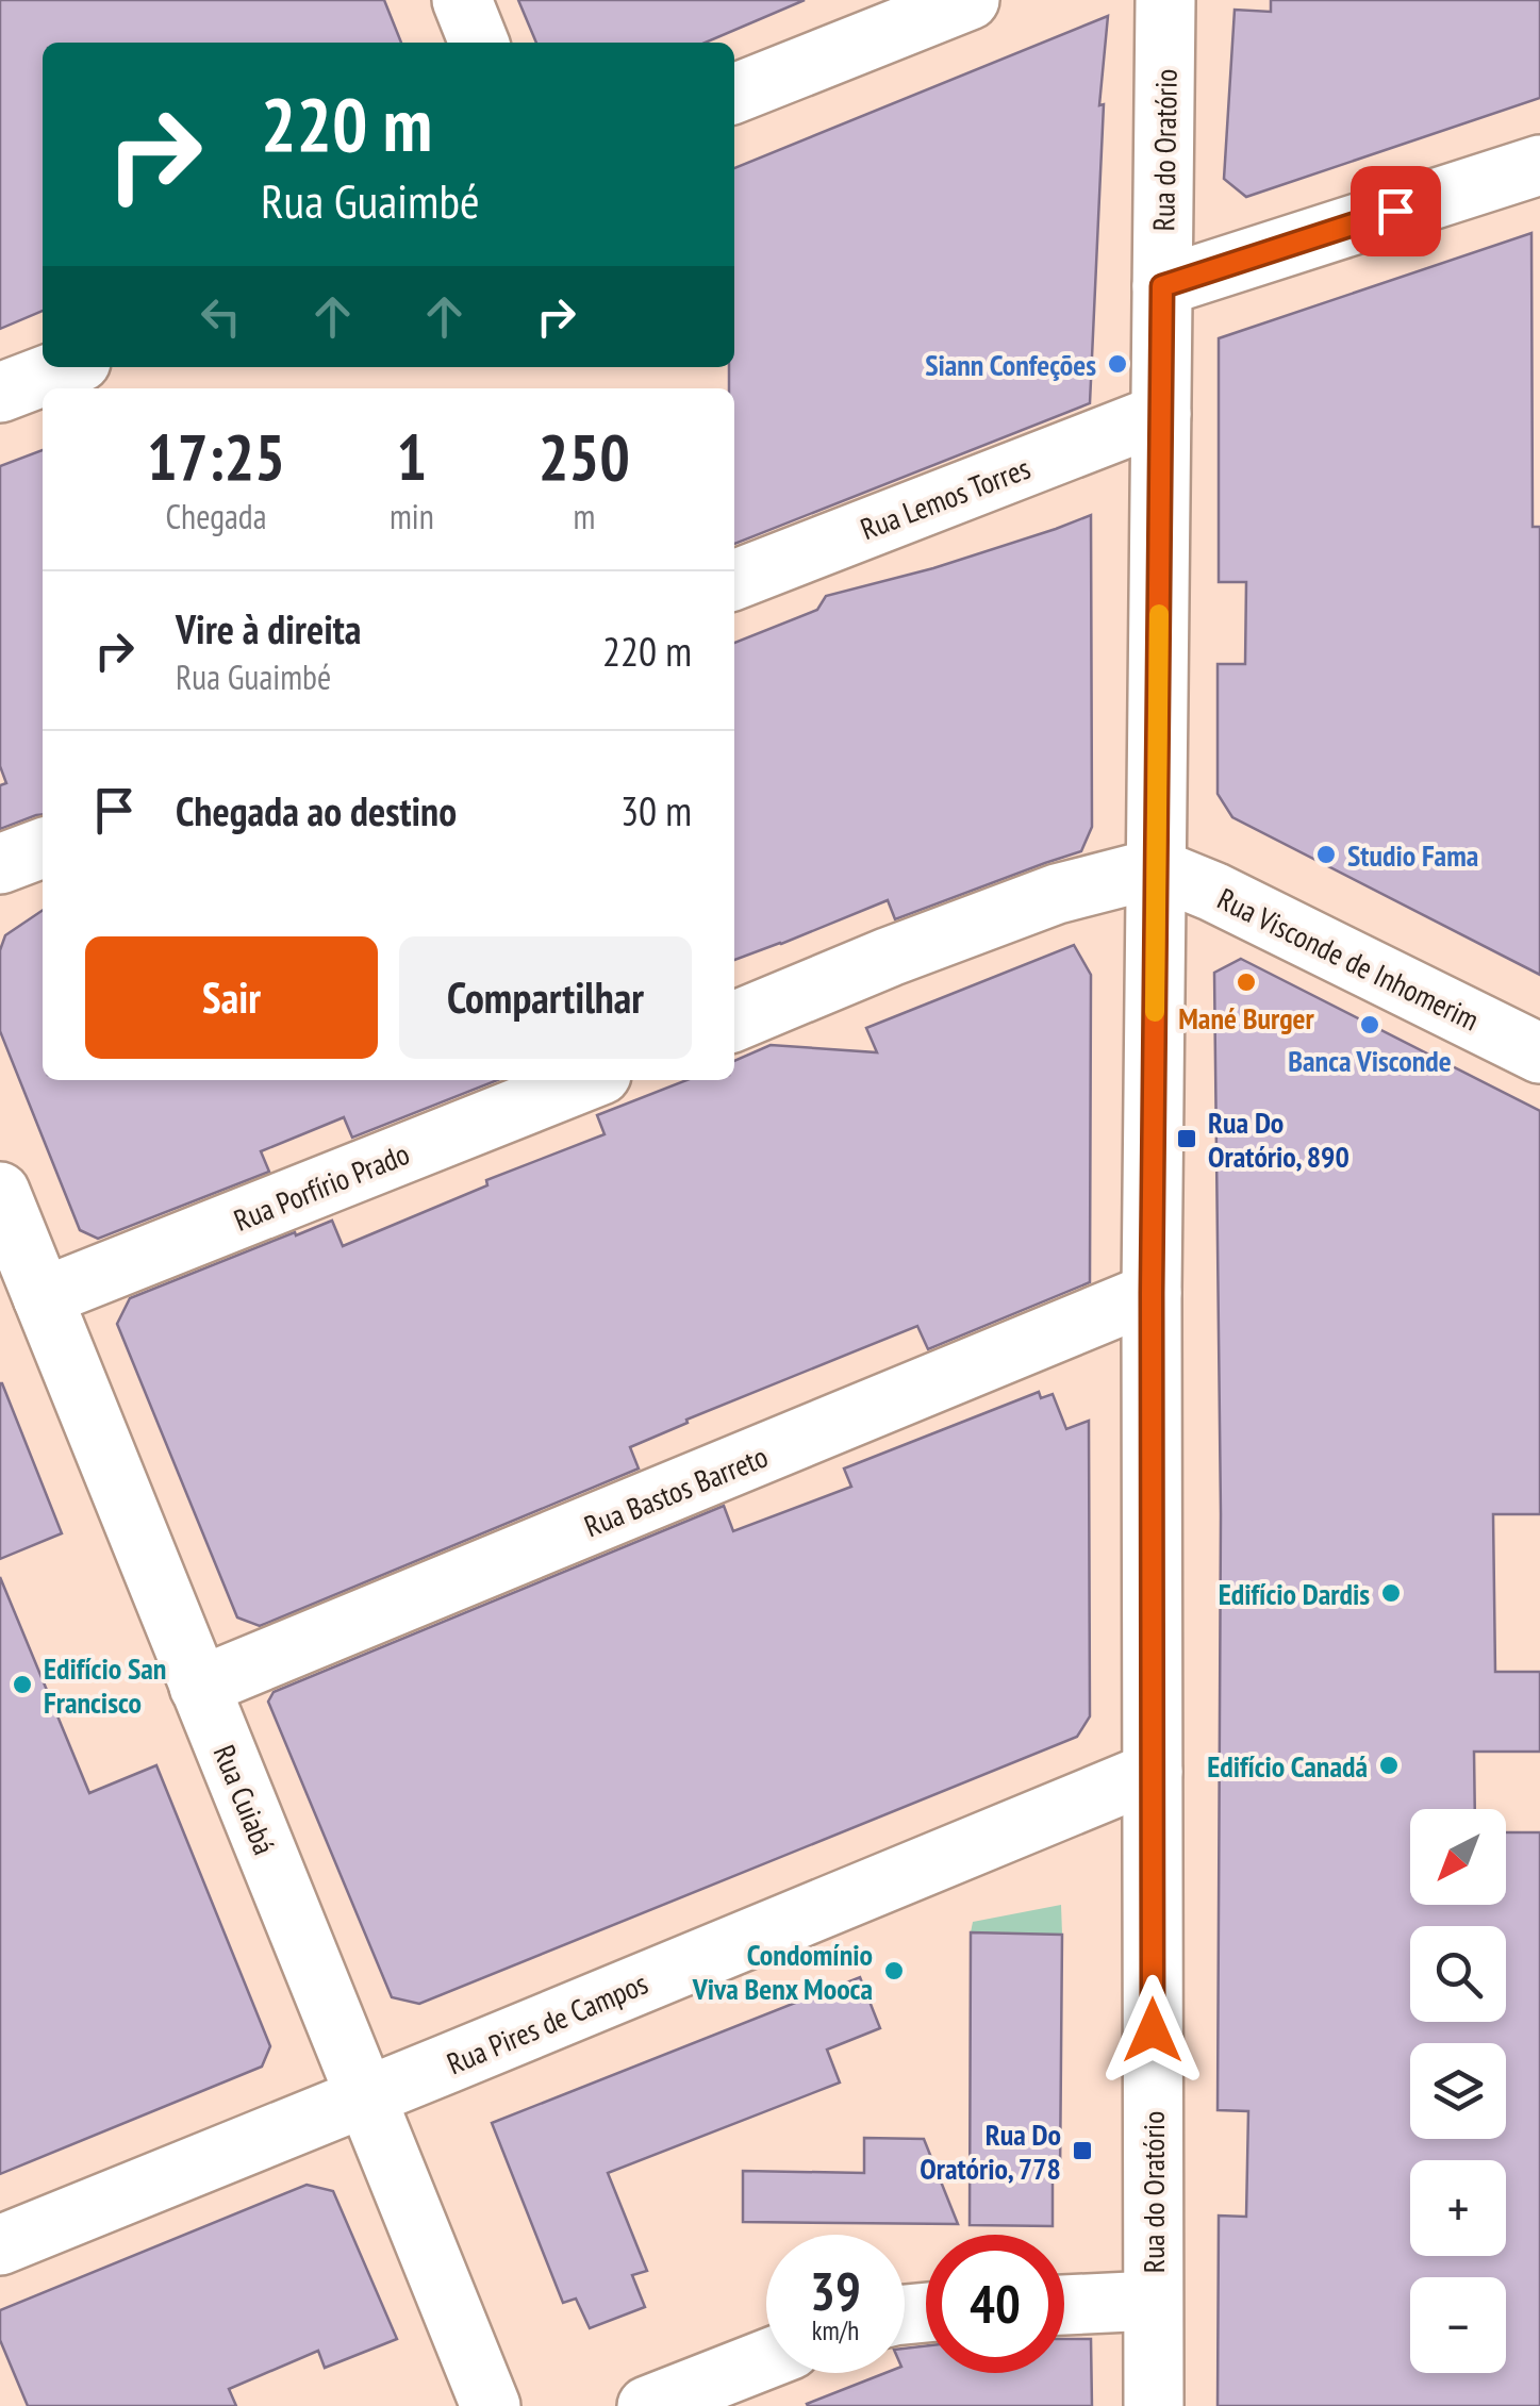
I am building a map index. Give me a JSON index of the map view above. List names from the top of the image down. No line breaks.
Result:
{"streets":{"street":["Rua do Oratório","Rua Lemos Torres","Rua Visconde de Inhomerim","Rua Porfírio Prado","Rua Bastos Barreto","Rua Cuiabá","Rua Pires de Campos"]},"crossings":[["Rua do Oratório","Rua Lemos Torres"],["Rua do Oratório","Rua Visconde de Inhomerim"],["Rua do Oratório","Rua Bastos Barreto"],["Rua do Oratório","Rua Pires de Campos"],["Rua Porfírio Prado","Rua Cuiabá"],["Rua Bastos Barreto","Rua Cuiabá"],["Rua Cuiabá","Rua Pires de Campos"]],"places":{"other":["Siann Confeções","Studio Fama","Mané Burger","Banca Visconde","Edifício Dardis","Edifício San Francisco","Edifício Canadá","Condomínio Viva Benx Mooca"],"transit":["Rua Do Oratório, 890","Rua Do Oratório, 778"]},"north":"bottom left","page":{"turn":["220 m","Rua Guaimbé"],"eta":["17:25","Chegada","1","min","250","m"],"list":[{"name":"Vire à direita","note":"Rua Guaimbé","value":"220 m"},{"name":"Chegada ao destino","value":"30 m"}],"buttons":["Sair","Compartilhar"],"map_buttons":["+","−"],"speed":"39 km/h","limit":"40"}}
